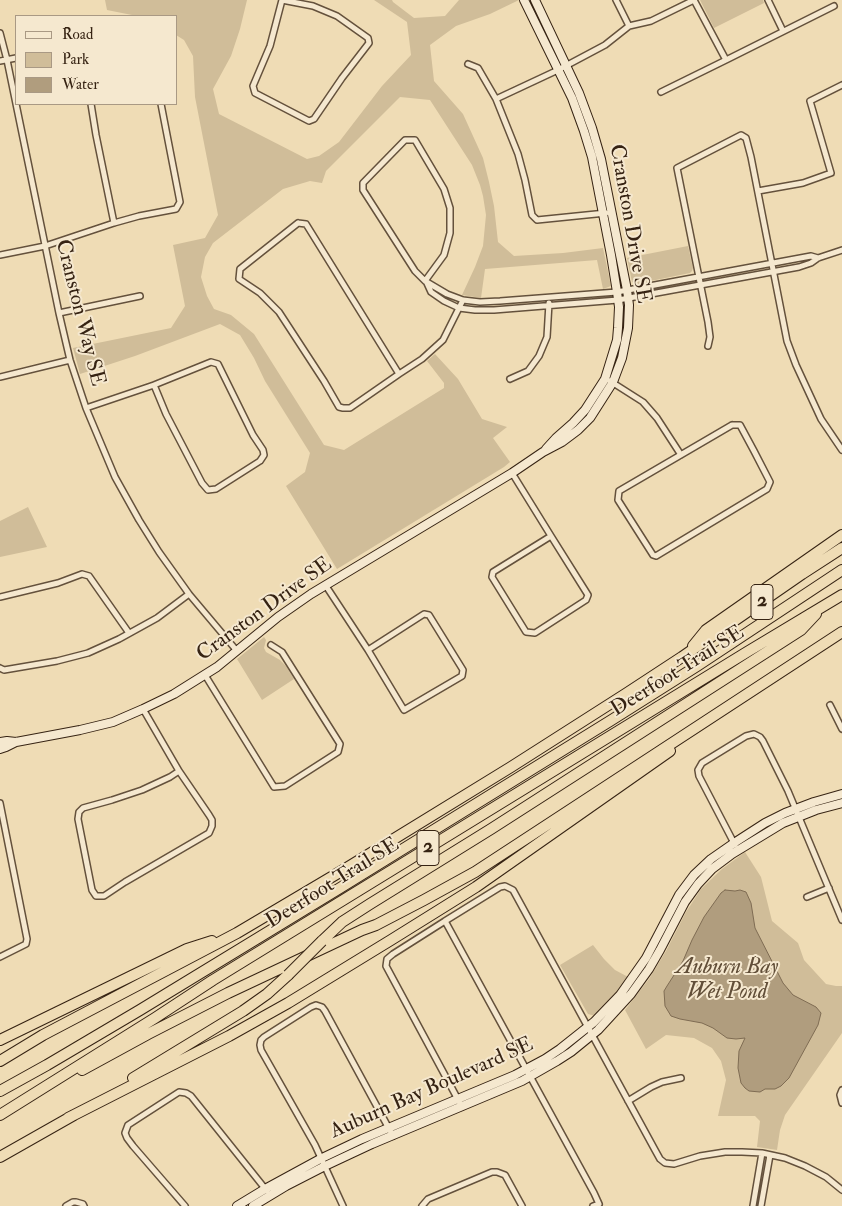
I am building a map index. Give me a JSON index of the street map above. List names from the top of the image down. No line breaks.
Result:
{"streets":{"highway":["2","Deerfoot Trail SE"],"street":["Cranston Drive SE","Cranston Way SE","Auburn Bay Boulevard SE"]},"crossings":[["Cranston Drive SE","Cranston Way SE"]],"water":["Auburn Bay Wet Pond"],"legend":["Road","Park","Water"]}
